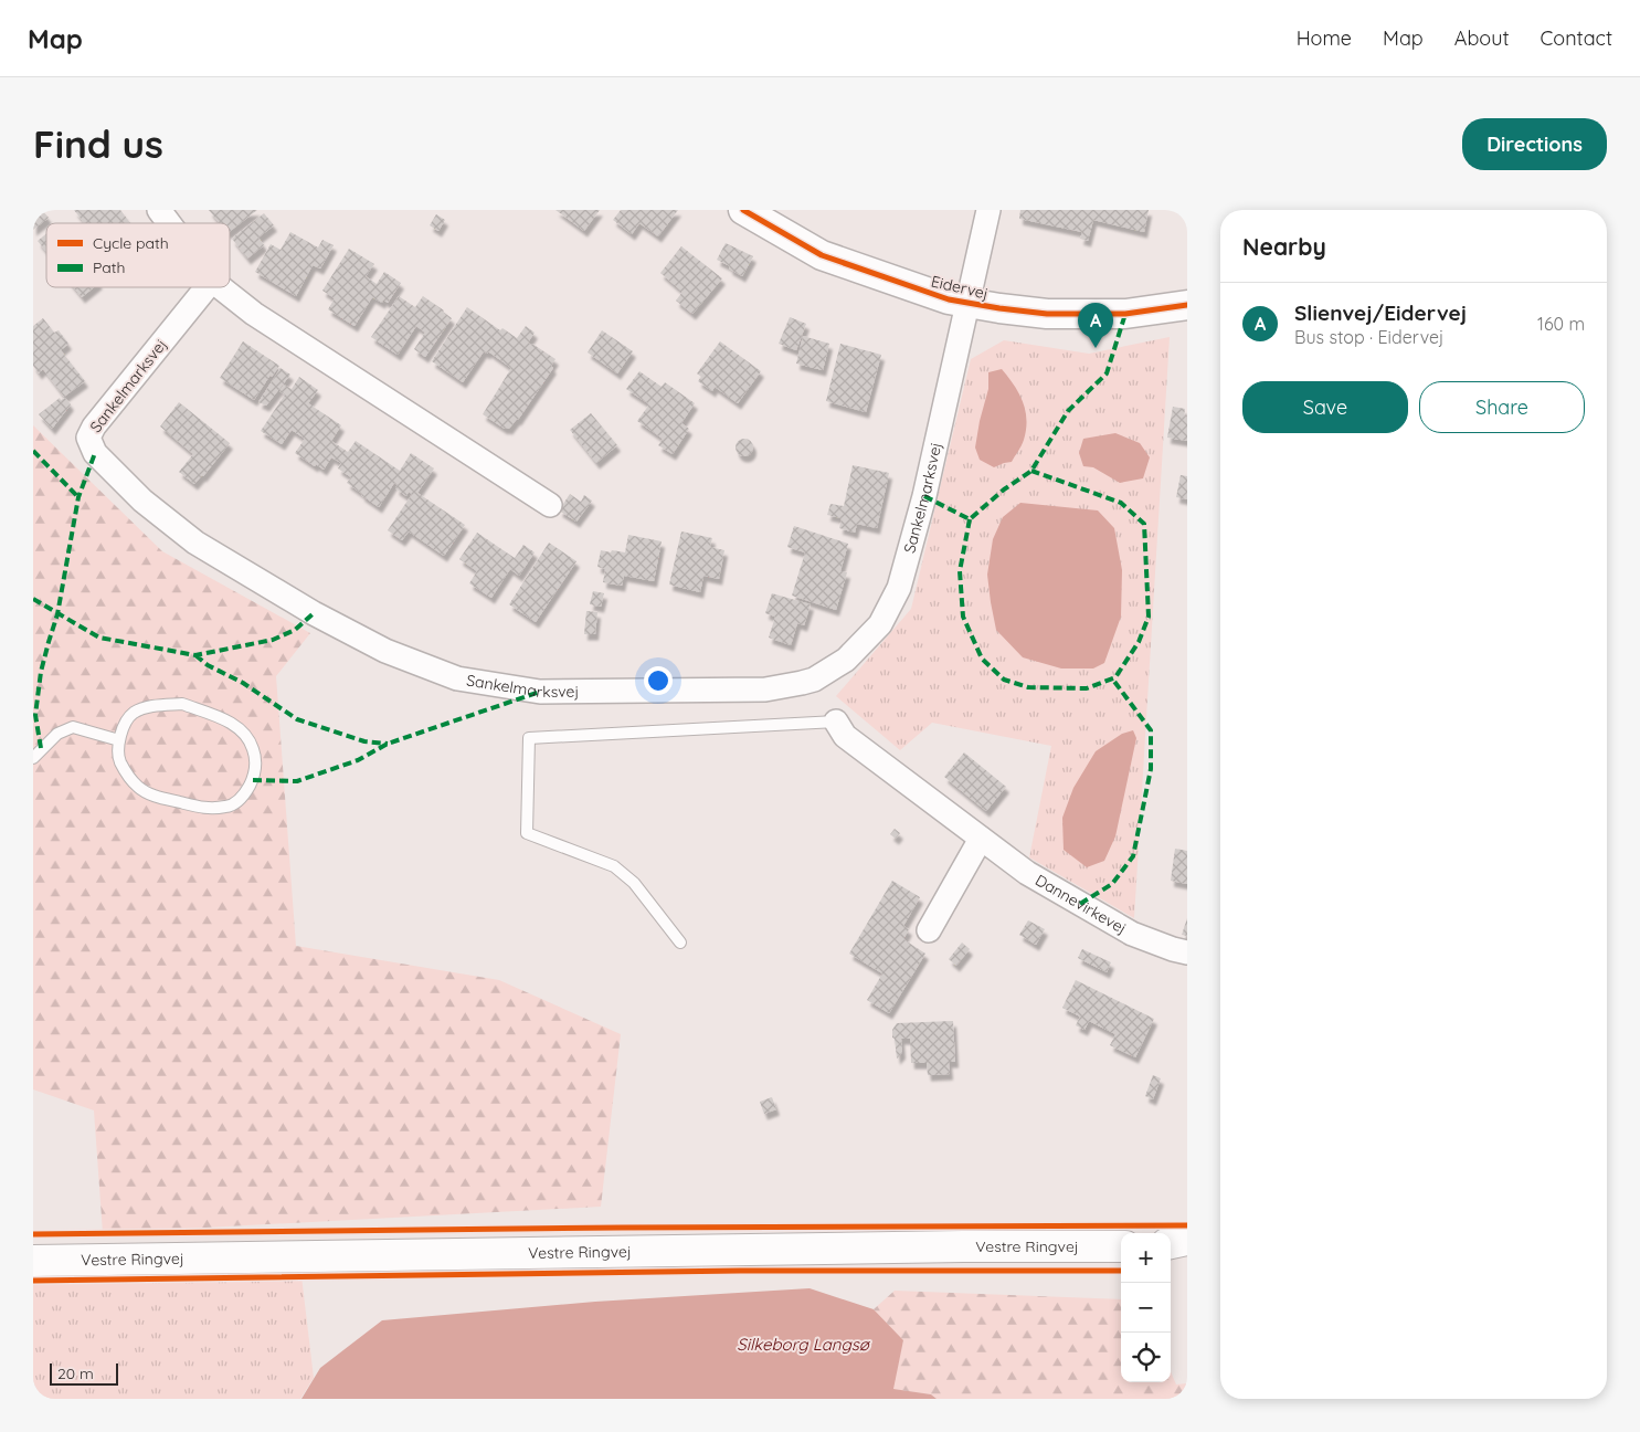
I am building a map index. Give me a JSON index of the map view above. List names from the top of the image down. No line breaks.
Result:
{"streets":{"main road":["Vestre Ringvej"],"street":["Eidervej","Sankelmarksvej","Dannevirkevej"]},"crossings":[["Eidervej","Sankelmarksvej"]],"water":["Silkeborg Langsø"],"legend":["Cycle path","Path"],"scale_bar":"20 m","page":{"header":"Map","nav":["Home","Map","About","Contact"],"buttons":["Directions",["Save","Share"]],"title":"Find us","heading":"Nearby","list":[{"mark":"A","name":"Slienvej/Eidervej","note":"Bus stop · Eidervej","value":"160 m"}],"pins":"A","map_buttons":["+","−"],"scale":"20 m"}}
